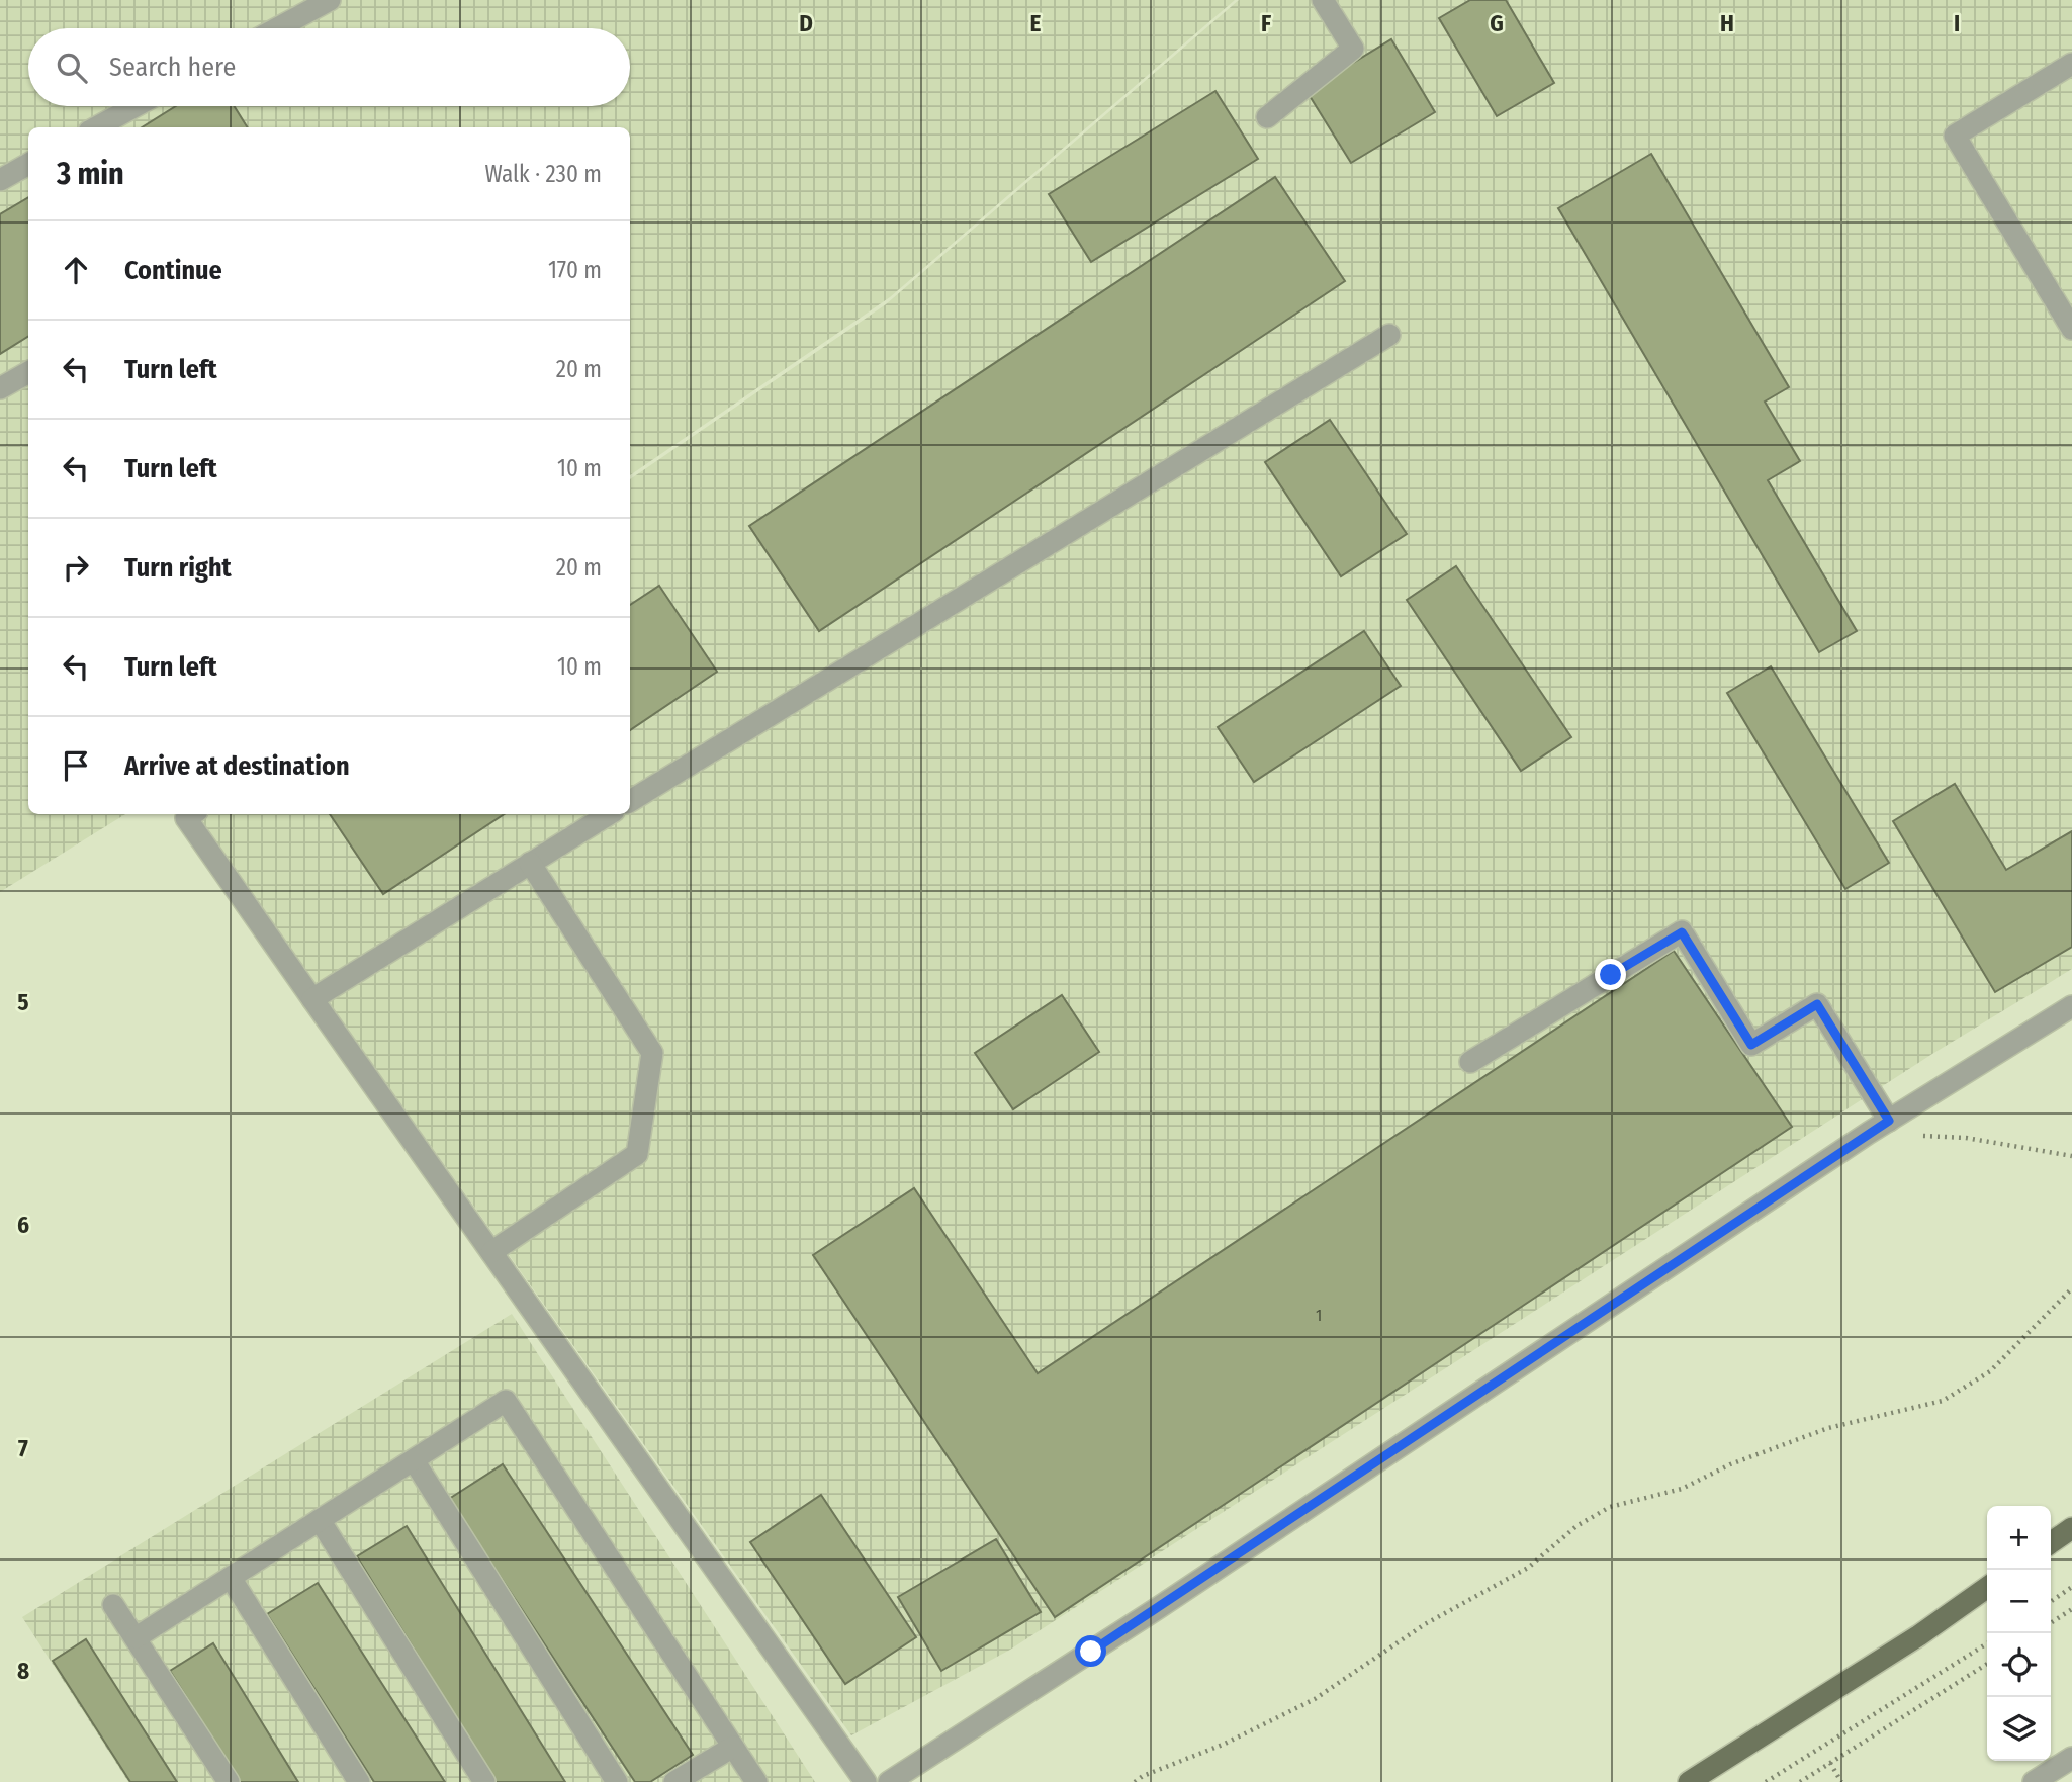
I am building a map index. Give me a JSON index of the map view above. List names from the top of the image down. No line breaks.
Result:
{"house_numbers":["1"],"page":{"search":"Search here","heading":["3 min","Walk · 230 m"],"list":[["Continue","170 m"],["Turn left","20 m"],["Turn left","10 m"],["Turn right","20 m"],["Turn left","10 m"],"Arrive at destination"],"map_buttons":["+","−"]},"grid":{"columns":["D","E","F","G","H","I"],"rows":["5","6","7","8"]}}
